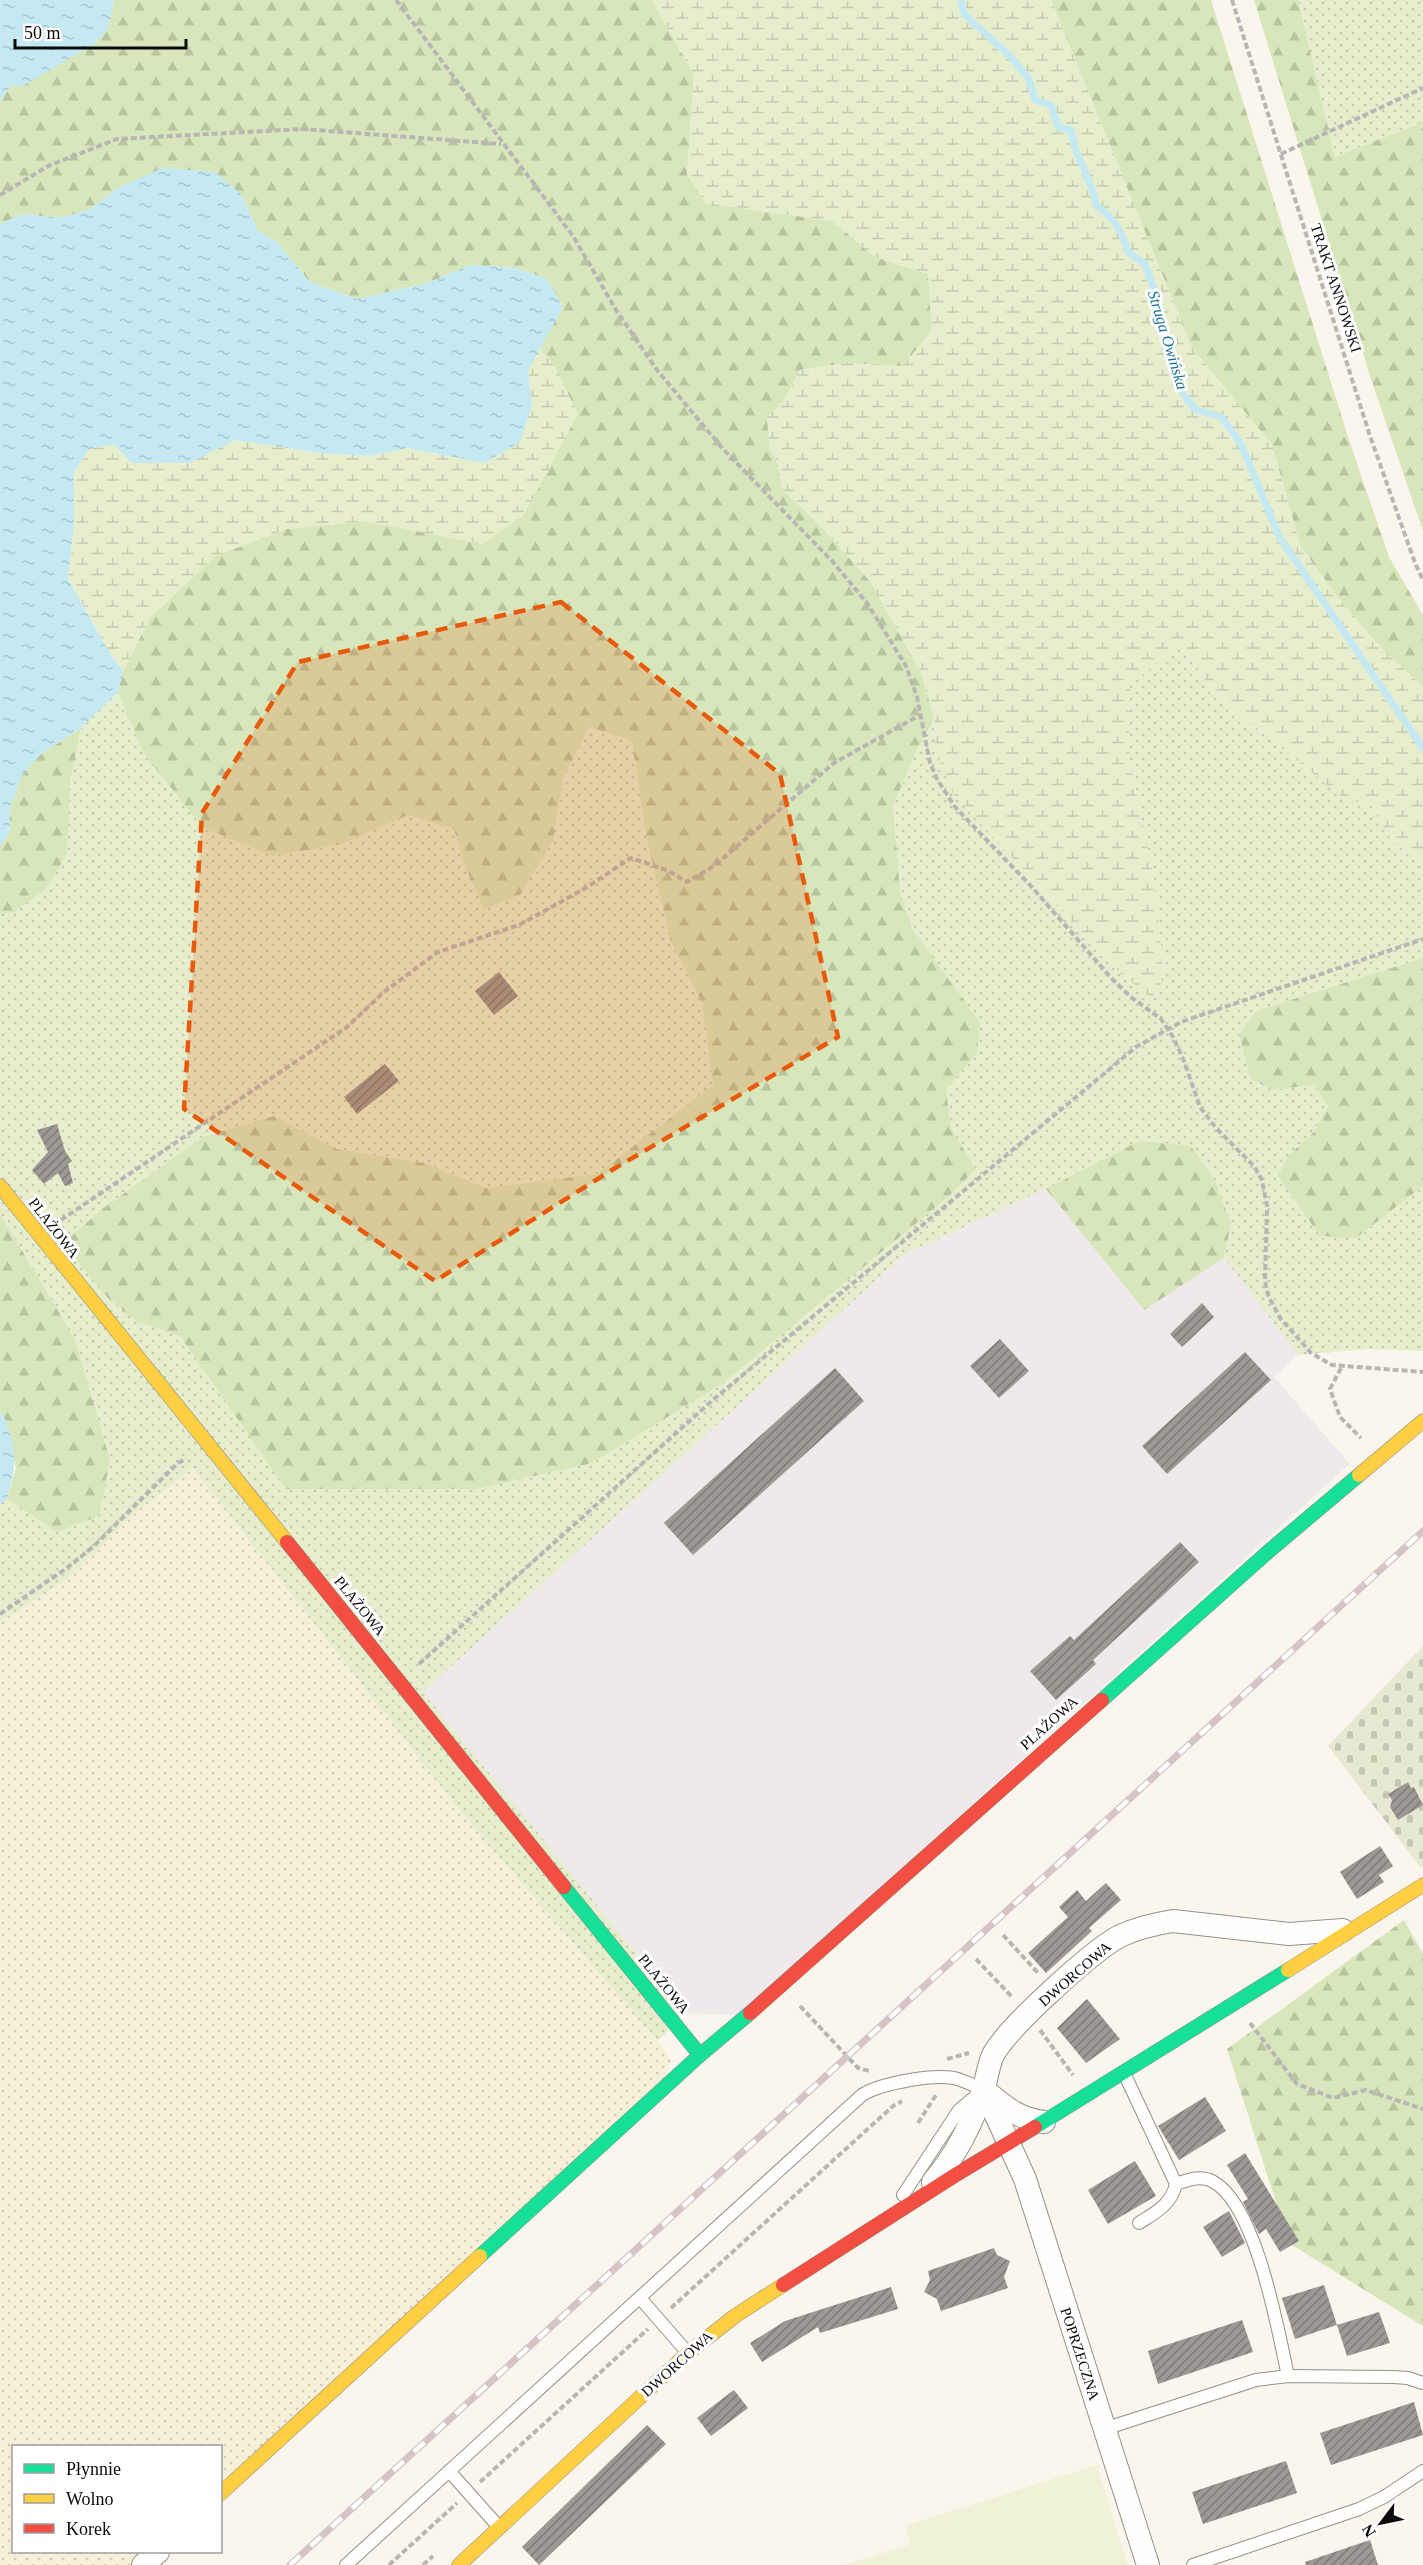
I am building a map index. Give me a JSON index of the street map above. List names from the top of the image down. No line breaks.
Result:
{"streets":{"street":["PLAŻOWA","DWORCOWA","POPRZECZNA"],"path":["TRAKT ANNOWSKI"]},"crossings":[["DWORCOWA","POPRZECZNA"]],"water":["Struga Owińska"],"legend":["Płynnie","Wolno","Korek"],"scale_bar":"50 m","north":"bottom left"}
